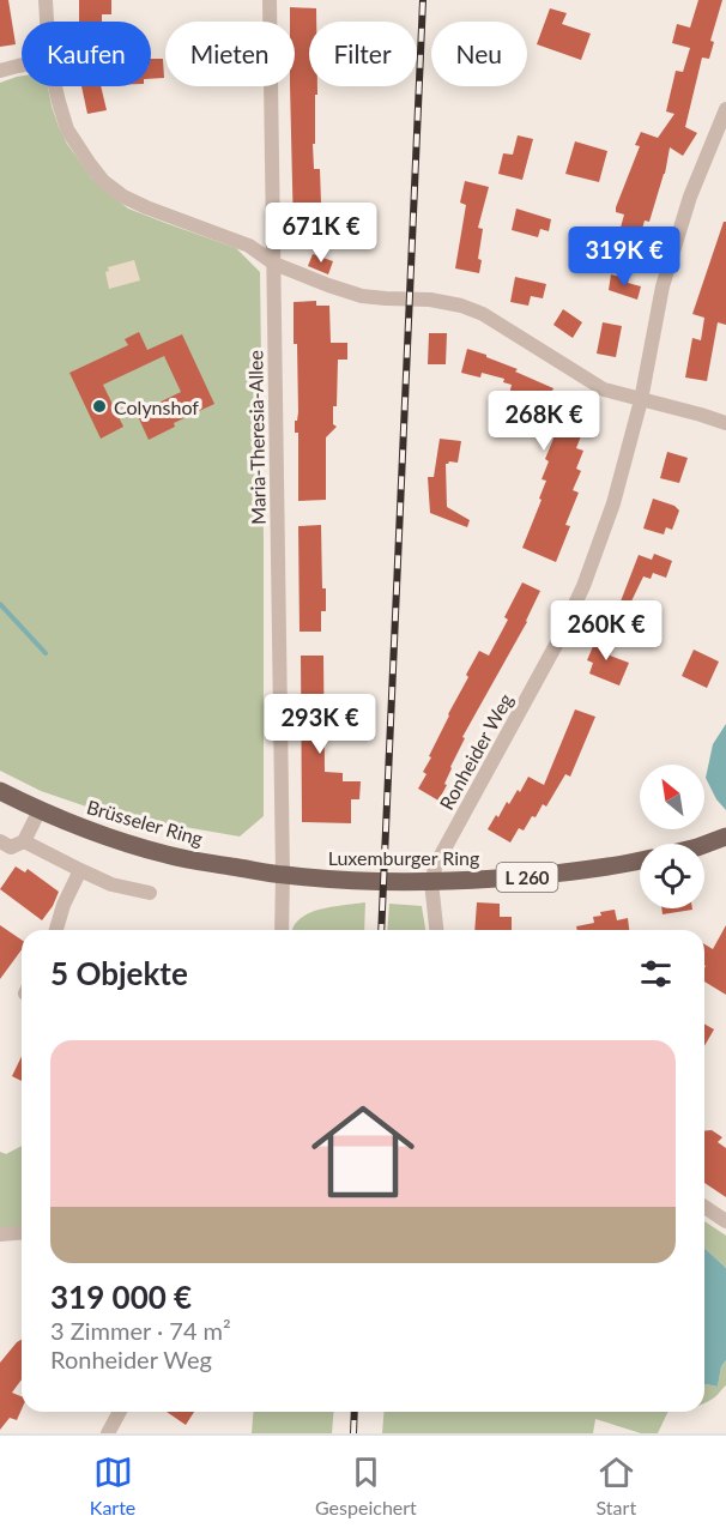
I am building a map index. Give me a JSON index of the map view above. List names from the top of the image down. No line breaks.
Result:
{"streets":{"main road":["Brüsseler Ring","Luxemburger Ring","L 260"],"street":["Maria-Theresia-Allee","Ronheider Weg"]},"crossings":[["Maria-Theresia-Allee","Brüsseler Ring"],["Maria-Theresia-Allee","Luxemburger Ring"],["Ronheider Weg","Luxemburger Ring"],["Brüsseler Ring","Luxemburger Ring"]],"places":["Colynshof"],"north":"top left","page":{"chip":["Kaufen","Mieten","Filter","Neu"],"price":["671K €","319K €","268K €","260K €","293K €"],"heading":"5 Objekte","list":[{"name":"319 000 €","note":"3 Zimmer · 74 m² · Ronheider Weg"}],"tabs":["Karte","Gespeichert","Start"]}}
